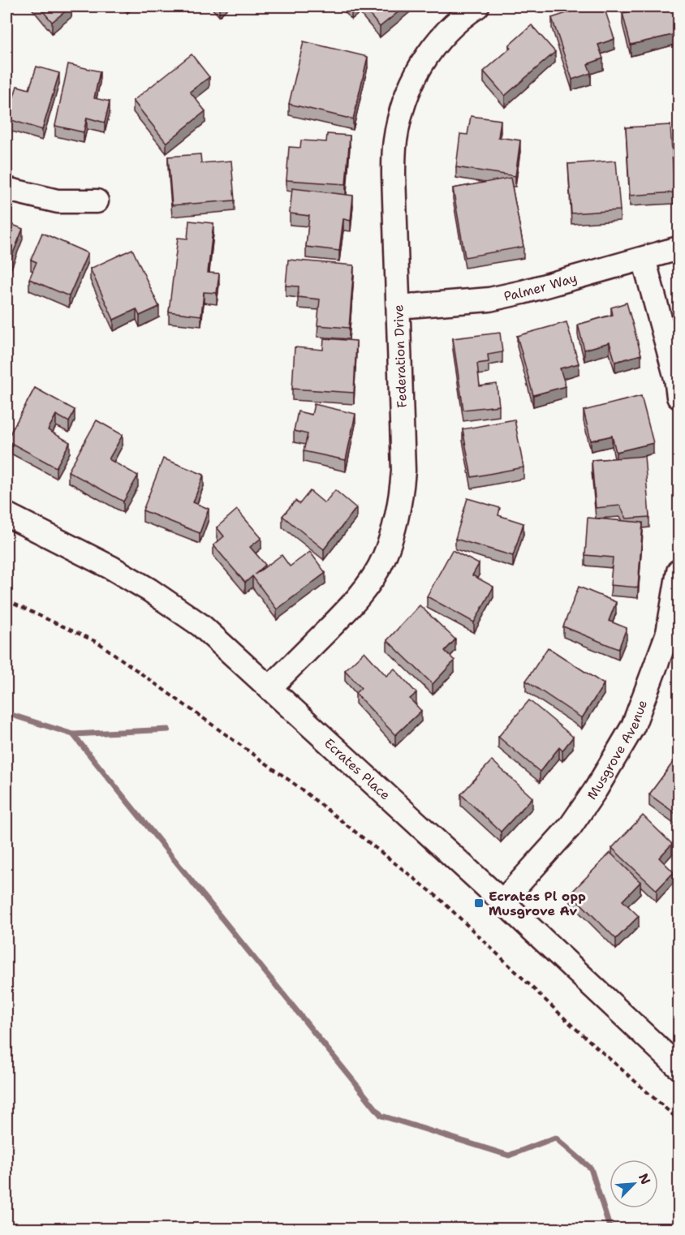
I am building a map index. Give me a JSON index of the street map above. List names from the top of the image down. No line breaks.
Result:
{"streets":{"street":["Palmer Way","Federation Drive","Musgrove Avenue","Ecrates Place"]},"crossings":[["Palmer Way","Federation Drive"],["Federation Drive","Ecrates Place"],["Musgrove Avenue","Ecrates Place"]],"places":{"transit":["Ecrates Pl opp Musgrove Av"]},"north":"top right"}
